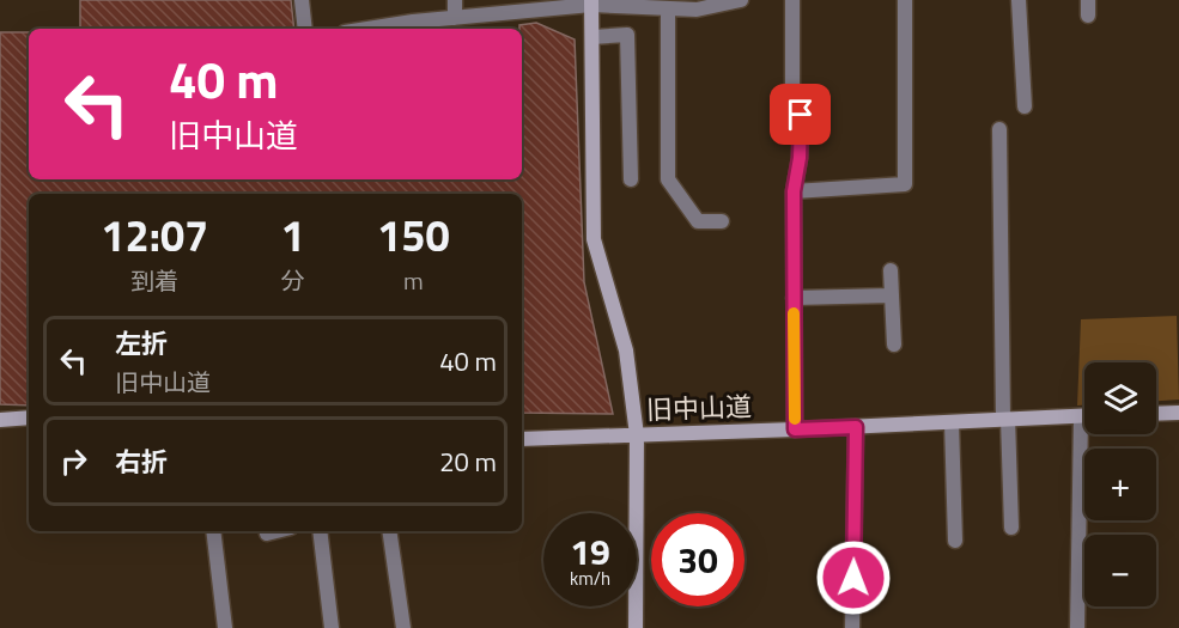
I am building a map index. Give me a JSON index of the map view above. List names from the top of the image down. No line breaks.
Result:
{"streets":{"street":["旧中山道"]},"page":{"turn":["40 m","旧中山道"],"eta":["12:07","到着","1","分","150","m"],"list":[{"name":"左折","note":"旧中山道","value":"40 m"},{"name":"右折","value":"20 m"}],"map_buttons":["+","−"],"speed":"19 km/h","limit":"30"}}
